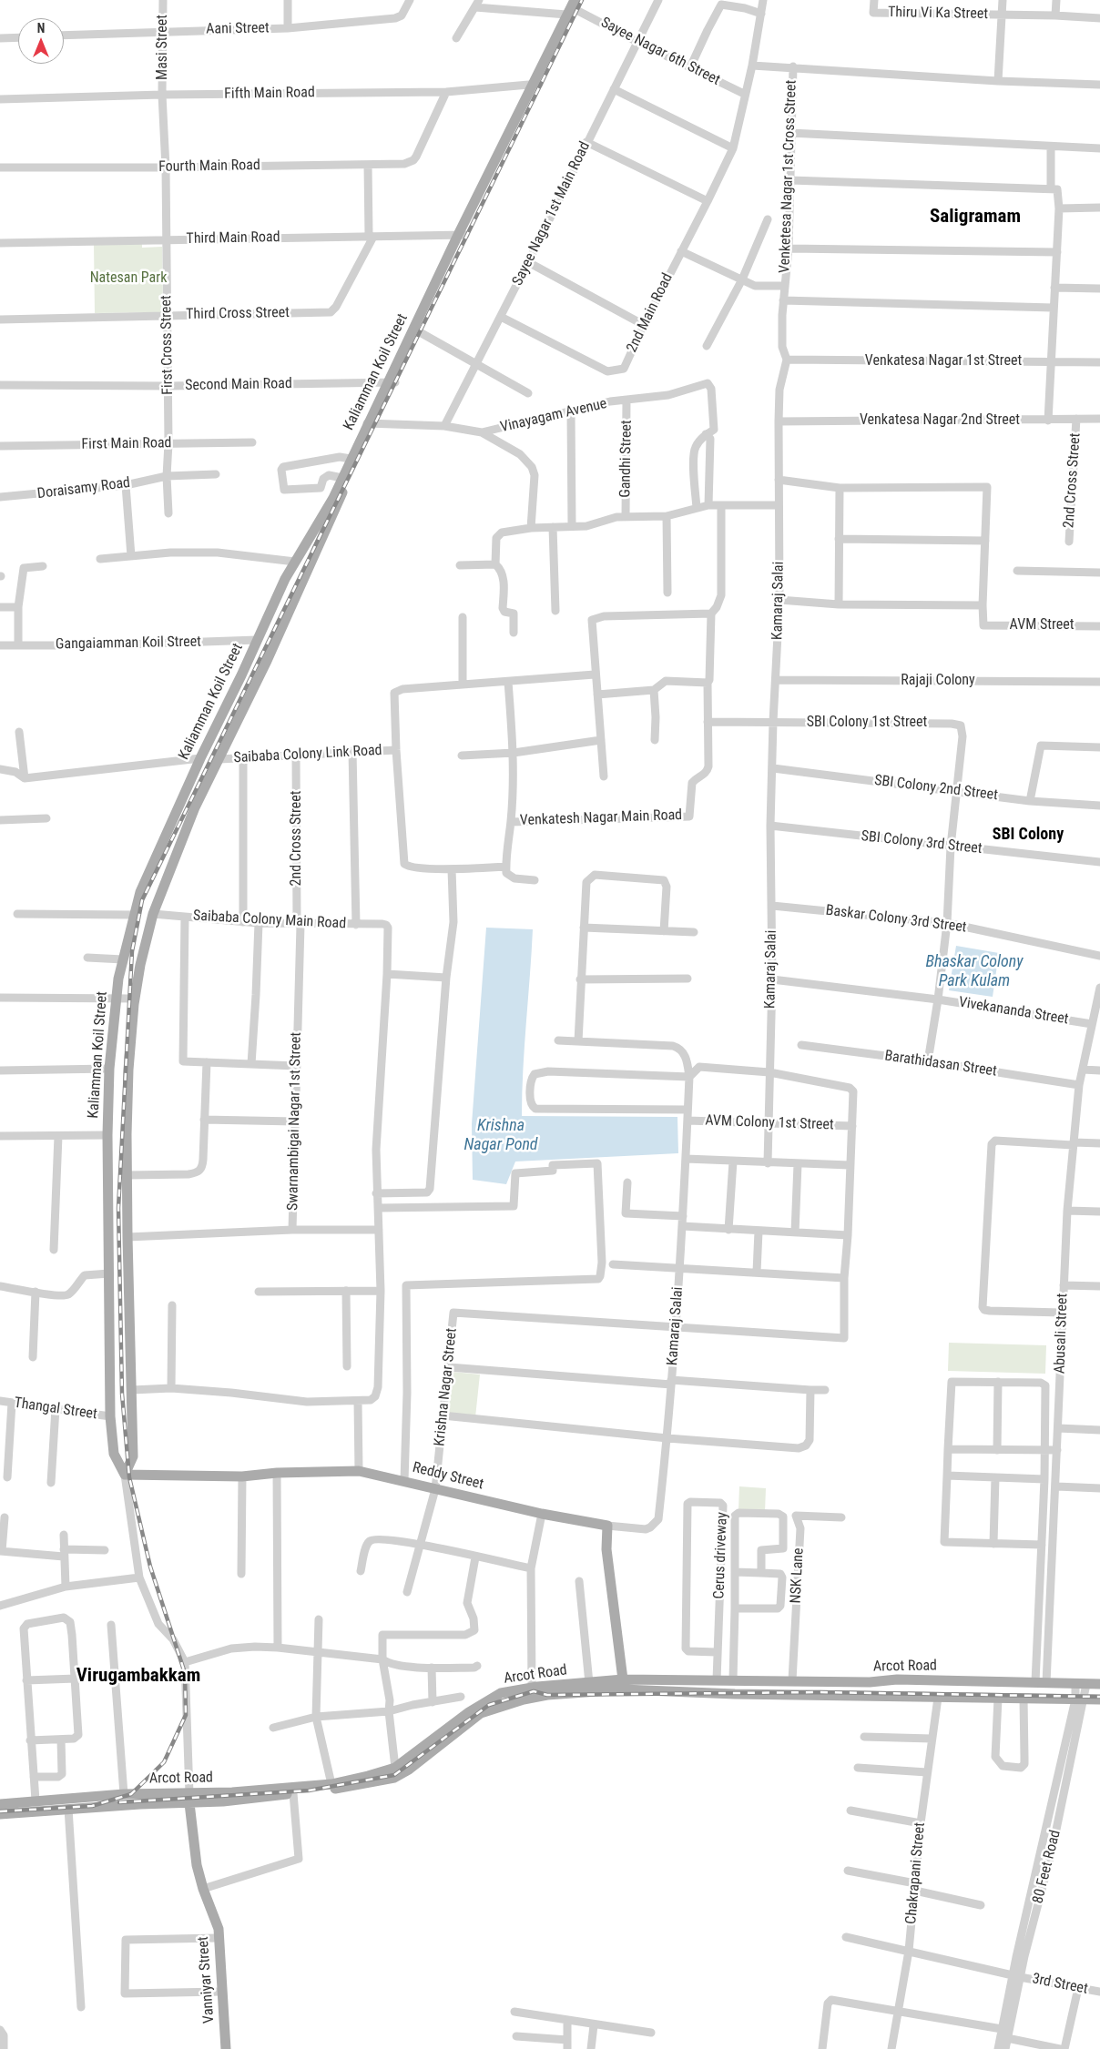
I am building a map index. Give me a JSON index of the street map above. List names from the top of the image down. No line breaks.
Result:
{"streets":{"main road":["Kaliamman Koil Street","Reddy Street","Arcot Road","Vanniyar Street"],"street":["Thiru Vi Ka Street","Aani Street","Masi Street","Sayee Nagar 6th Street","Fifth Main Road","Fourth Main Road","Venketesa Nagar 1st Cross Street","Sayee Nagar 1st Main Road","Third Main Road","2nd Main Road","Third Cross Street","First Cross Street","Venkatesa Nagar 1st Street","Second Main Road","Vinayagam Avenue","Venkatesa Nagar 2nd Street","First Main Road","Gandhi Street","2nd Cross Street","Doraisamy Road","Kamaraj Salai","AVM Street","Gangaiamman Koil Street","Rajaji Colony","SBI Colony 1st Street","Saibaba Colony Link Road","SBI Colony 2nd Street","Venkatesh Nagar Main Road","SBI Colony 3rd Street","Baskar Colony 3rd Street","Saibaba Colony Main Road","Vivekananda Street","Barathidasan Street","Swarnambigai Nagar 1st Street","AVM Colony 1st Street","Abusali Street","Krishna Nagar Street","Thangal Street","Cerus driveway","NSK Lane","80 Feet Road","Chakrapani Street","3rd Street"]},"crossings":[["Aani Street","Masi Street"],["Masi Street","Fifth Main Road"],["Masi Street","First Cross Street"],["Sayee Nagar 6th Street","Sayee Nagar 1st Main Road"],["Sayee Nagar 6th Street","2nd Main Road"],["Sayee Nagar 6th Street","Kaliamman Koil Street"],["Fifth Main Road","Fourth Main Road"],["Fifth Main Road","First Cross Street"],["Fifth Main Road","Kaliamman Koil Street"],["Fourth Main Road","First Cross Street"],["Venketesa Nagar 1st Cross Street","Kamaraj Salai"],["Sayee Nagar 1st Main Road","2nd Main Road"],["Third Main Road","Third Cross Street"],["Third Main Road","First Cross Street"],["Third Main Road","Kaliamman Koil Street"],["Third Cross Street","First Cross Street"],["First Cross Street","Second Main Road"],["First Cross Street","First Main Road"],["First Cross Street","Doraisamy Road"],["Venkatesa Nagar 1st Street","Kamaraj Salai"],["Kaliamman Koil Street","Second Main Road"],["Kaliamman Koil Street","Gangaiamman Koil Street"],["Kaliamman Koil Street","Saibaba Colony Link Road"],["Kaliamman Koil Street","Saibaba Colony Main Road"],["Kaliamman Koil Street","Thangal Street"],["Kaliamman Koil Street","Reddy Street"],["Kaliamman Koil Street","Arcot Road"],["Kaliamman Koil Street","Vanniyar Street"],["Vinayagam Avenue","Gandhi Street"],["Venkatesa Nagar 2nd Street","2nd Cross Street"],["Venkatesa Nagar 2nd Street","Kamaraj Salai"],["2nd Cross Street","Saibaba Colony Link Road"],["2nd Cross Street","Saibaba Colony Main Road"],["2nd Cross Street","Swarnambigai Nagar 1st Street"],["Kamaraj Salai","Rajaji Colony"],["Kamaraj Salai","SBI Colony 1st Street"],["Kamaraj Salai","SBI Colony 2nd Street"],["Kamaraj Salai","SBI Colony 3rd Street"],["Kamaraj Salai","Baskar Colony 3rd Street"],["Kamaraj Salai","Vivekananda Street"],["Kamaraj Salai","AVM Colony 1st Street"],["Kamaraj Salai","Krishna Nagar Street"],["Kamaraj Salai","Reddy Street"],["SBI Colony 1st Street","SBI Colony 2nd Street"],["Vivekananda Street","Abusali Street"],["Barathidasan Street","Abusali Street"],["Abusali Street","Arcot Road"],["Krishna Nagar Street","Reddy Street"],["Cerus driveway","Arcot Road"],["NSK Lane","Arcot Road"],["Arcot Road","80 Feet Road"],["Arcot Road","Chakrapani Street"],["Arcot Road","Vanniyar Street"],["80 Feet Road","3rd Street"],["Chakrapani Street","3rd Street"]],"districts":["Saligramam","SBI Colony","Virugambakkam"],"water":["Bhaskar Colony Park Kulam","Krishna Nagar Pond"],"parks":["Natesan Park"],"north":"top"}
